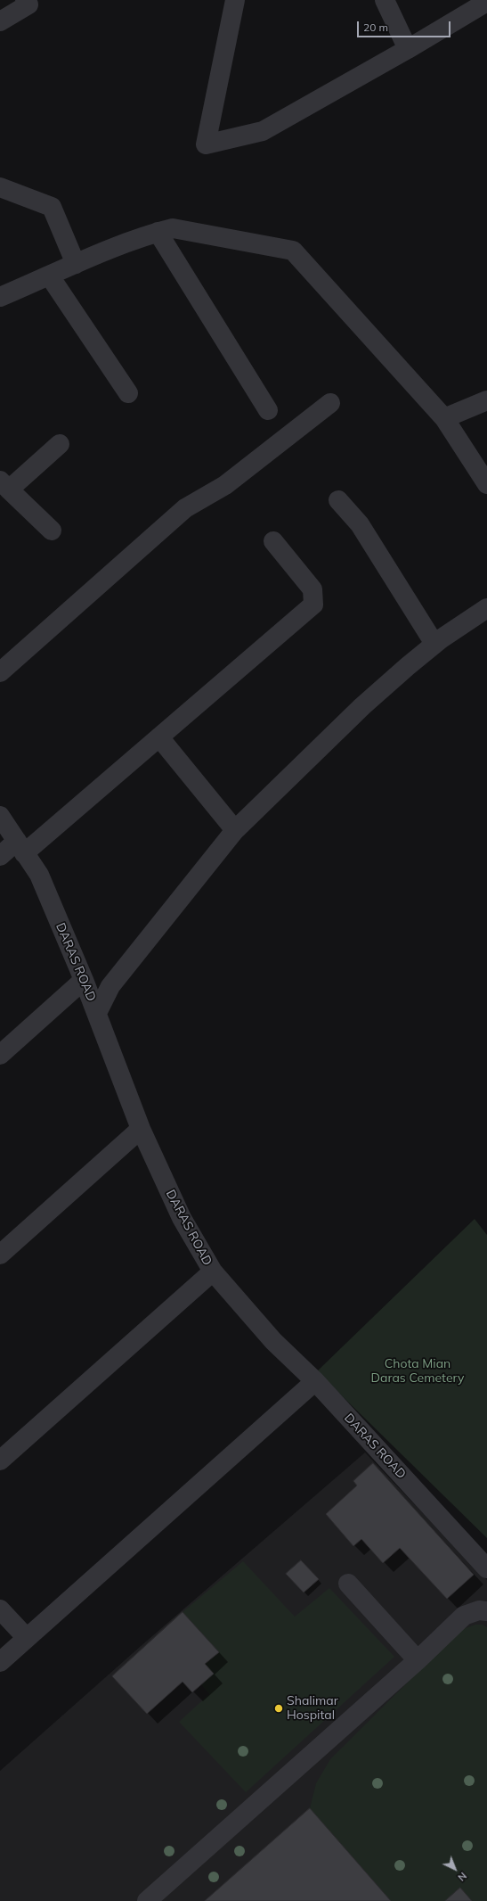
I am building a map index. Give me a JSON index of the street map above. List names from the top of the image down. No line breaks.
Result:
{"streets":{"street":["DARAS ROAD"]},"parks":["Chota Mian Daras Cemetery"],"places":["Shalimar Hospital"],"scale_bar":"20 m","north":"bottom right"}
